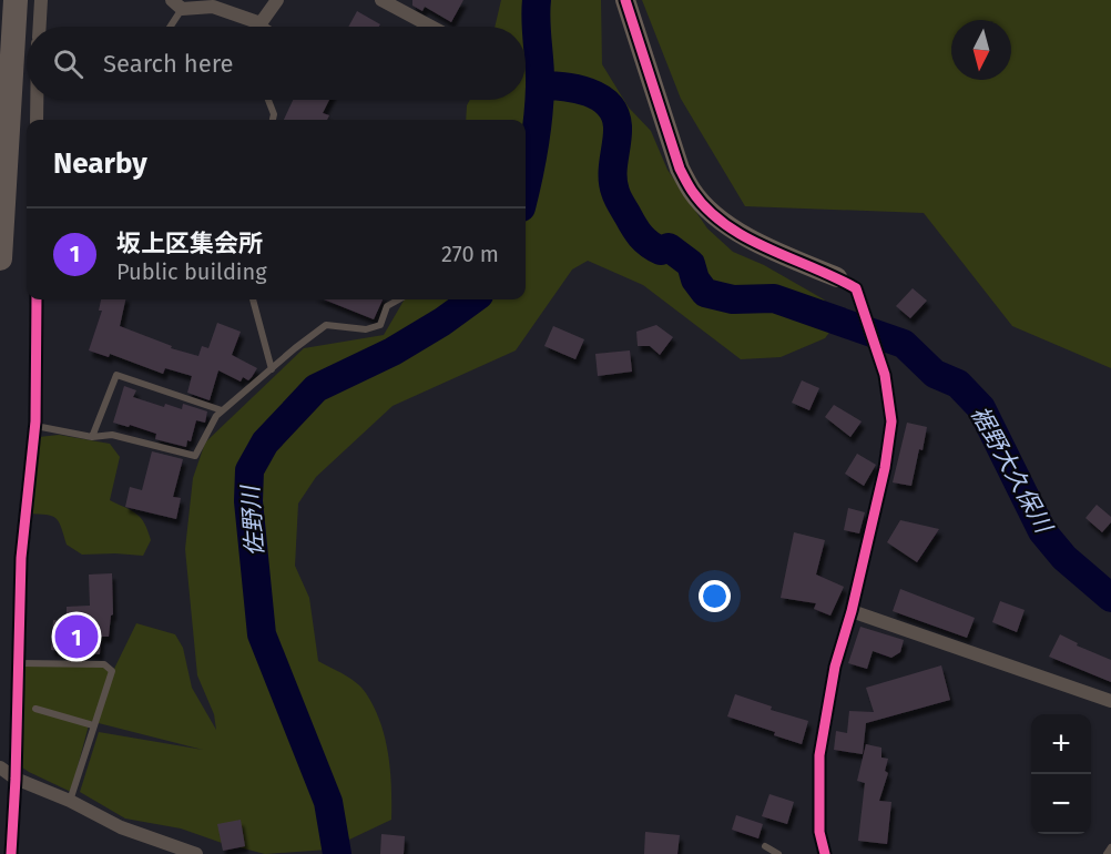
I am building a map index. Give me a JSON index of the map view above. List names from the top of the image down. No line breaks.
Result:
{"water":["裾野大久保川","佐野川"],"north":"bottom","page":{"search":"Search here","heading":"Nearby","list":[{"mark":"1","name":"坂上区集会所","note":"Public building","value":"270 m"}],"pins":"1","map_buttons":["+","−"]}}
